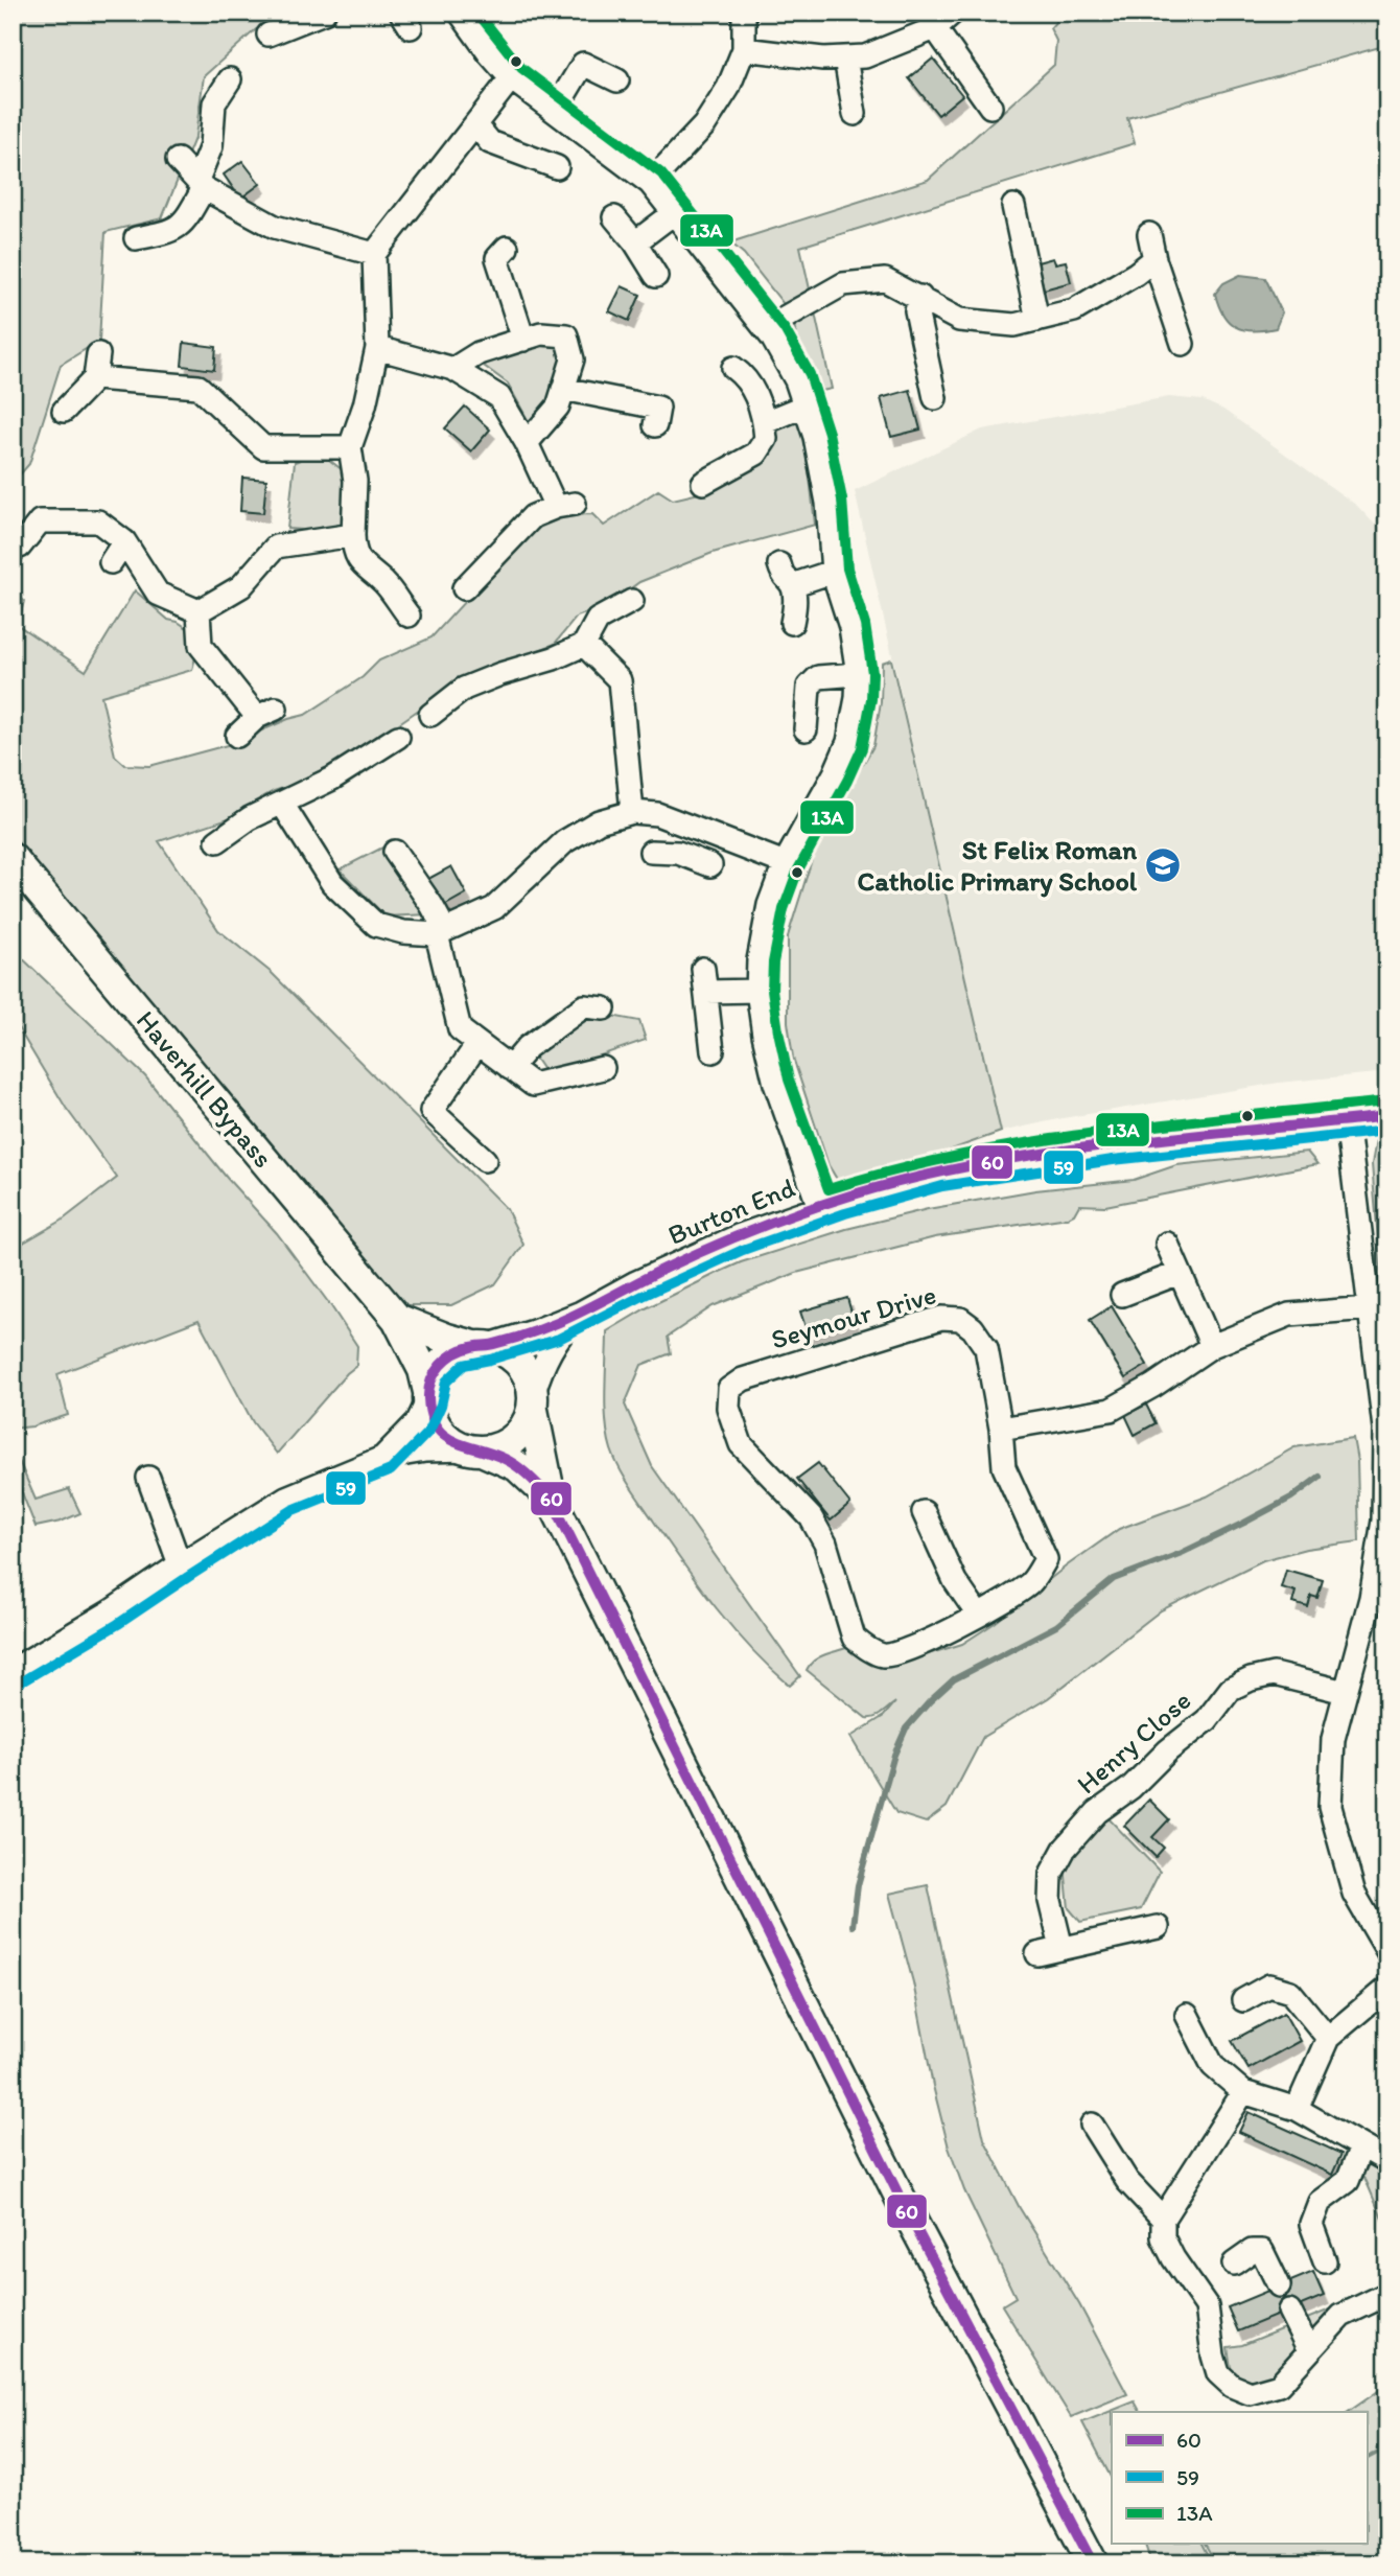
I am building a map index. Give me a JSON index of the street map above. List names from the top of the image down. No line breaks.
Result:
{"streets":{"main road":["Haverhill Bypass"],"street":["Burton End","Seymour Drive","Henry Close"]},"crossings":[["Haverhill Bypass","Burton End"]],"places":{"school or university":["St Felix Roman Catholic Primary School"]},"lines":["transit line 13A","transit line 60","transit line 59"],"legend":["60","59","13A"]}
